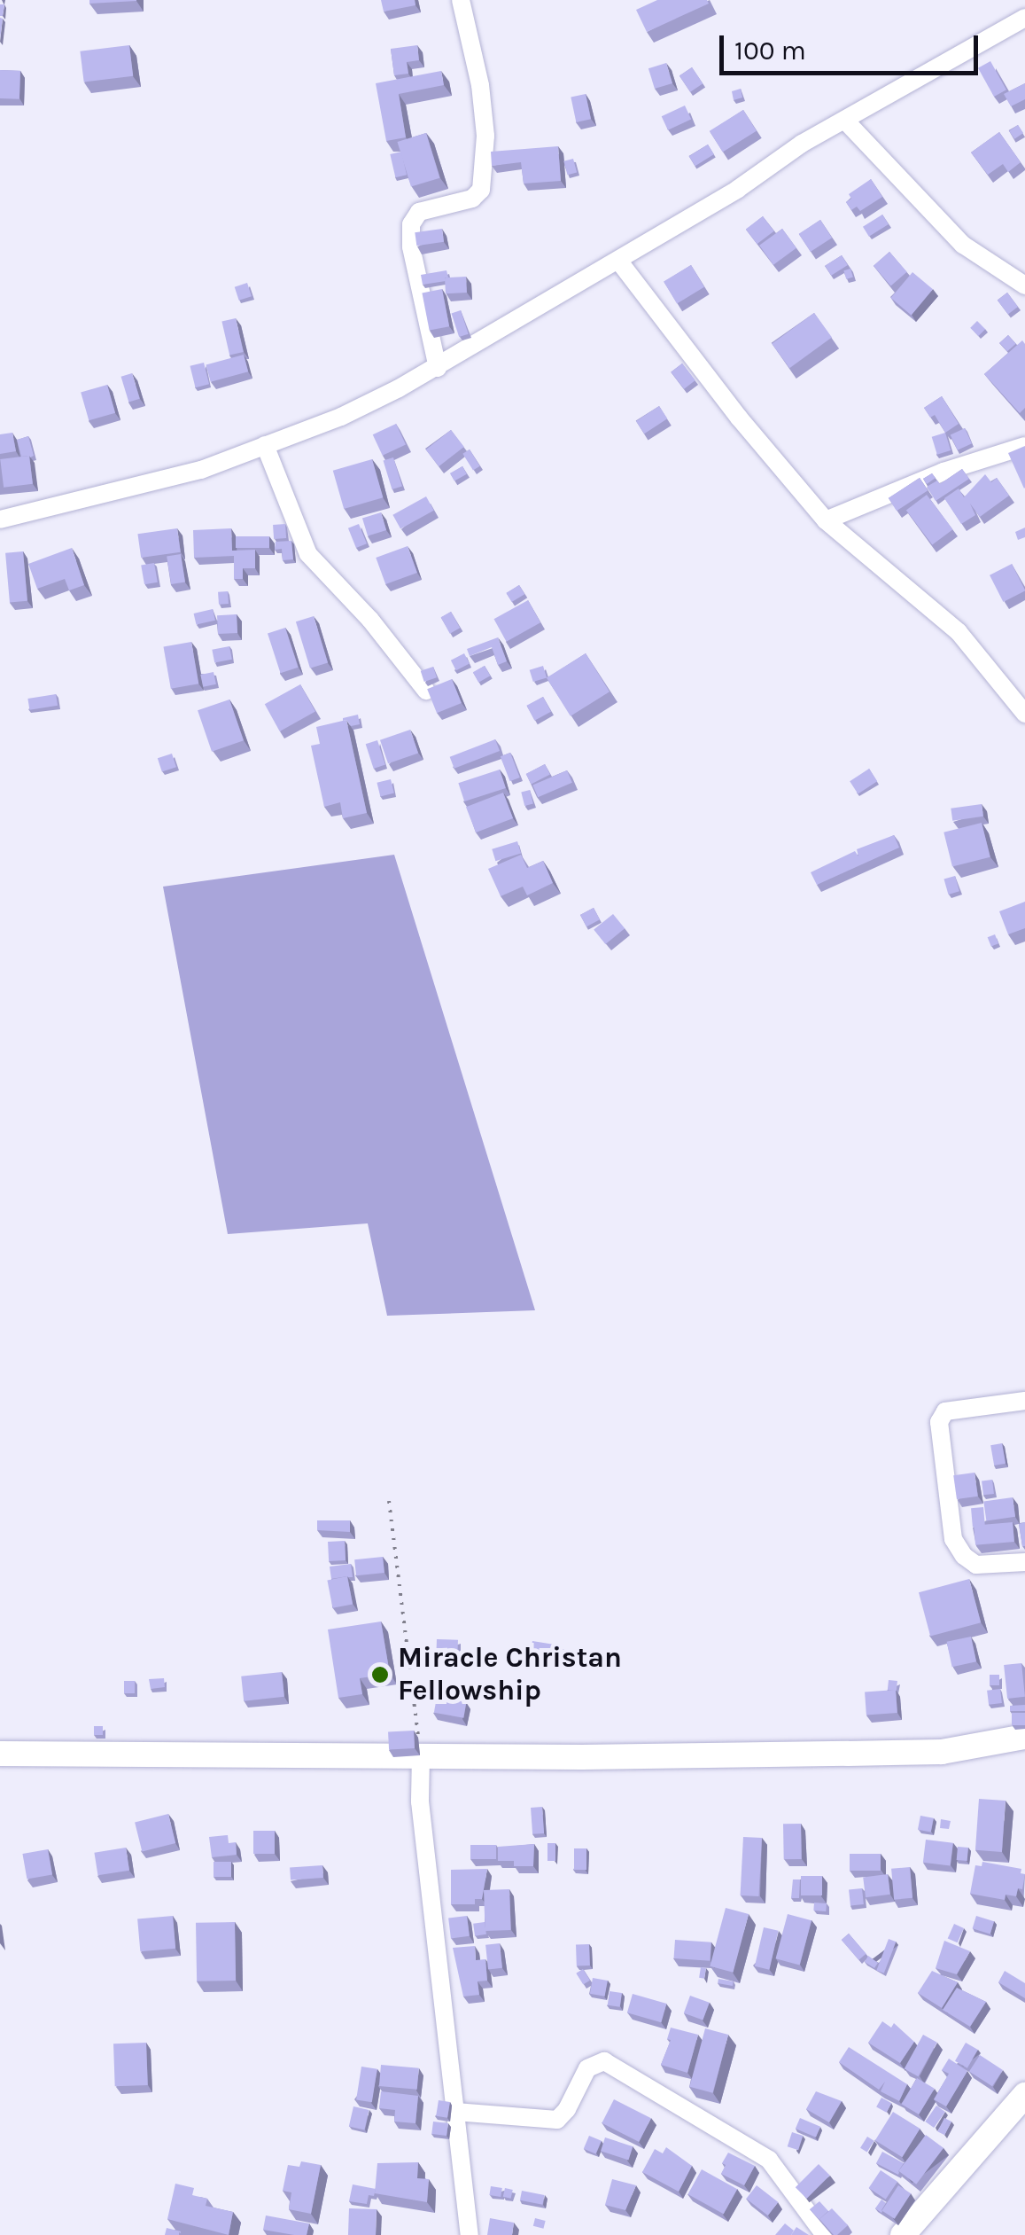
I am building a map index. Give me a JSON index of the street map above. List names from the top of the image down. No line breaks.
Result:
{"places":["Miracle Christan Fellowship"],"scale_bar":"100 m"}
